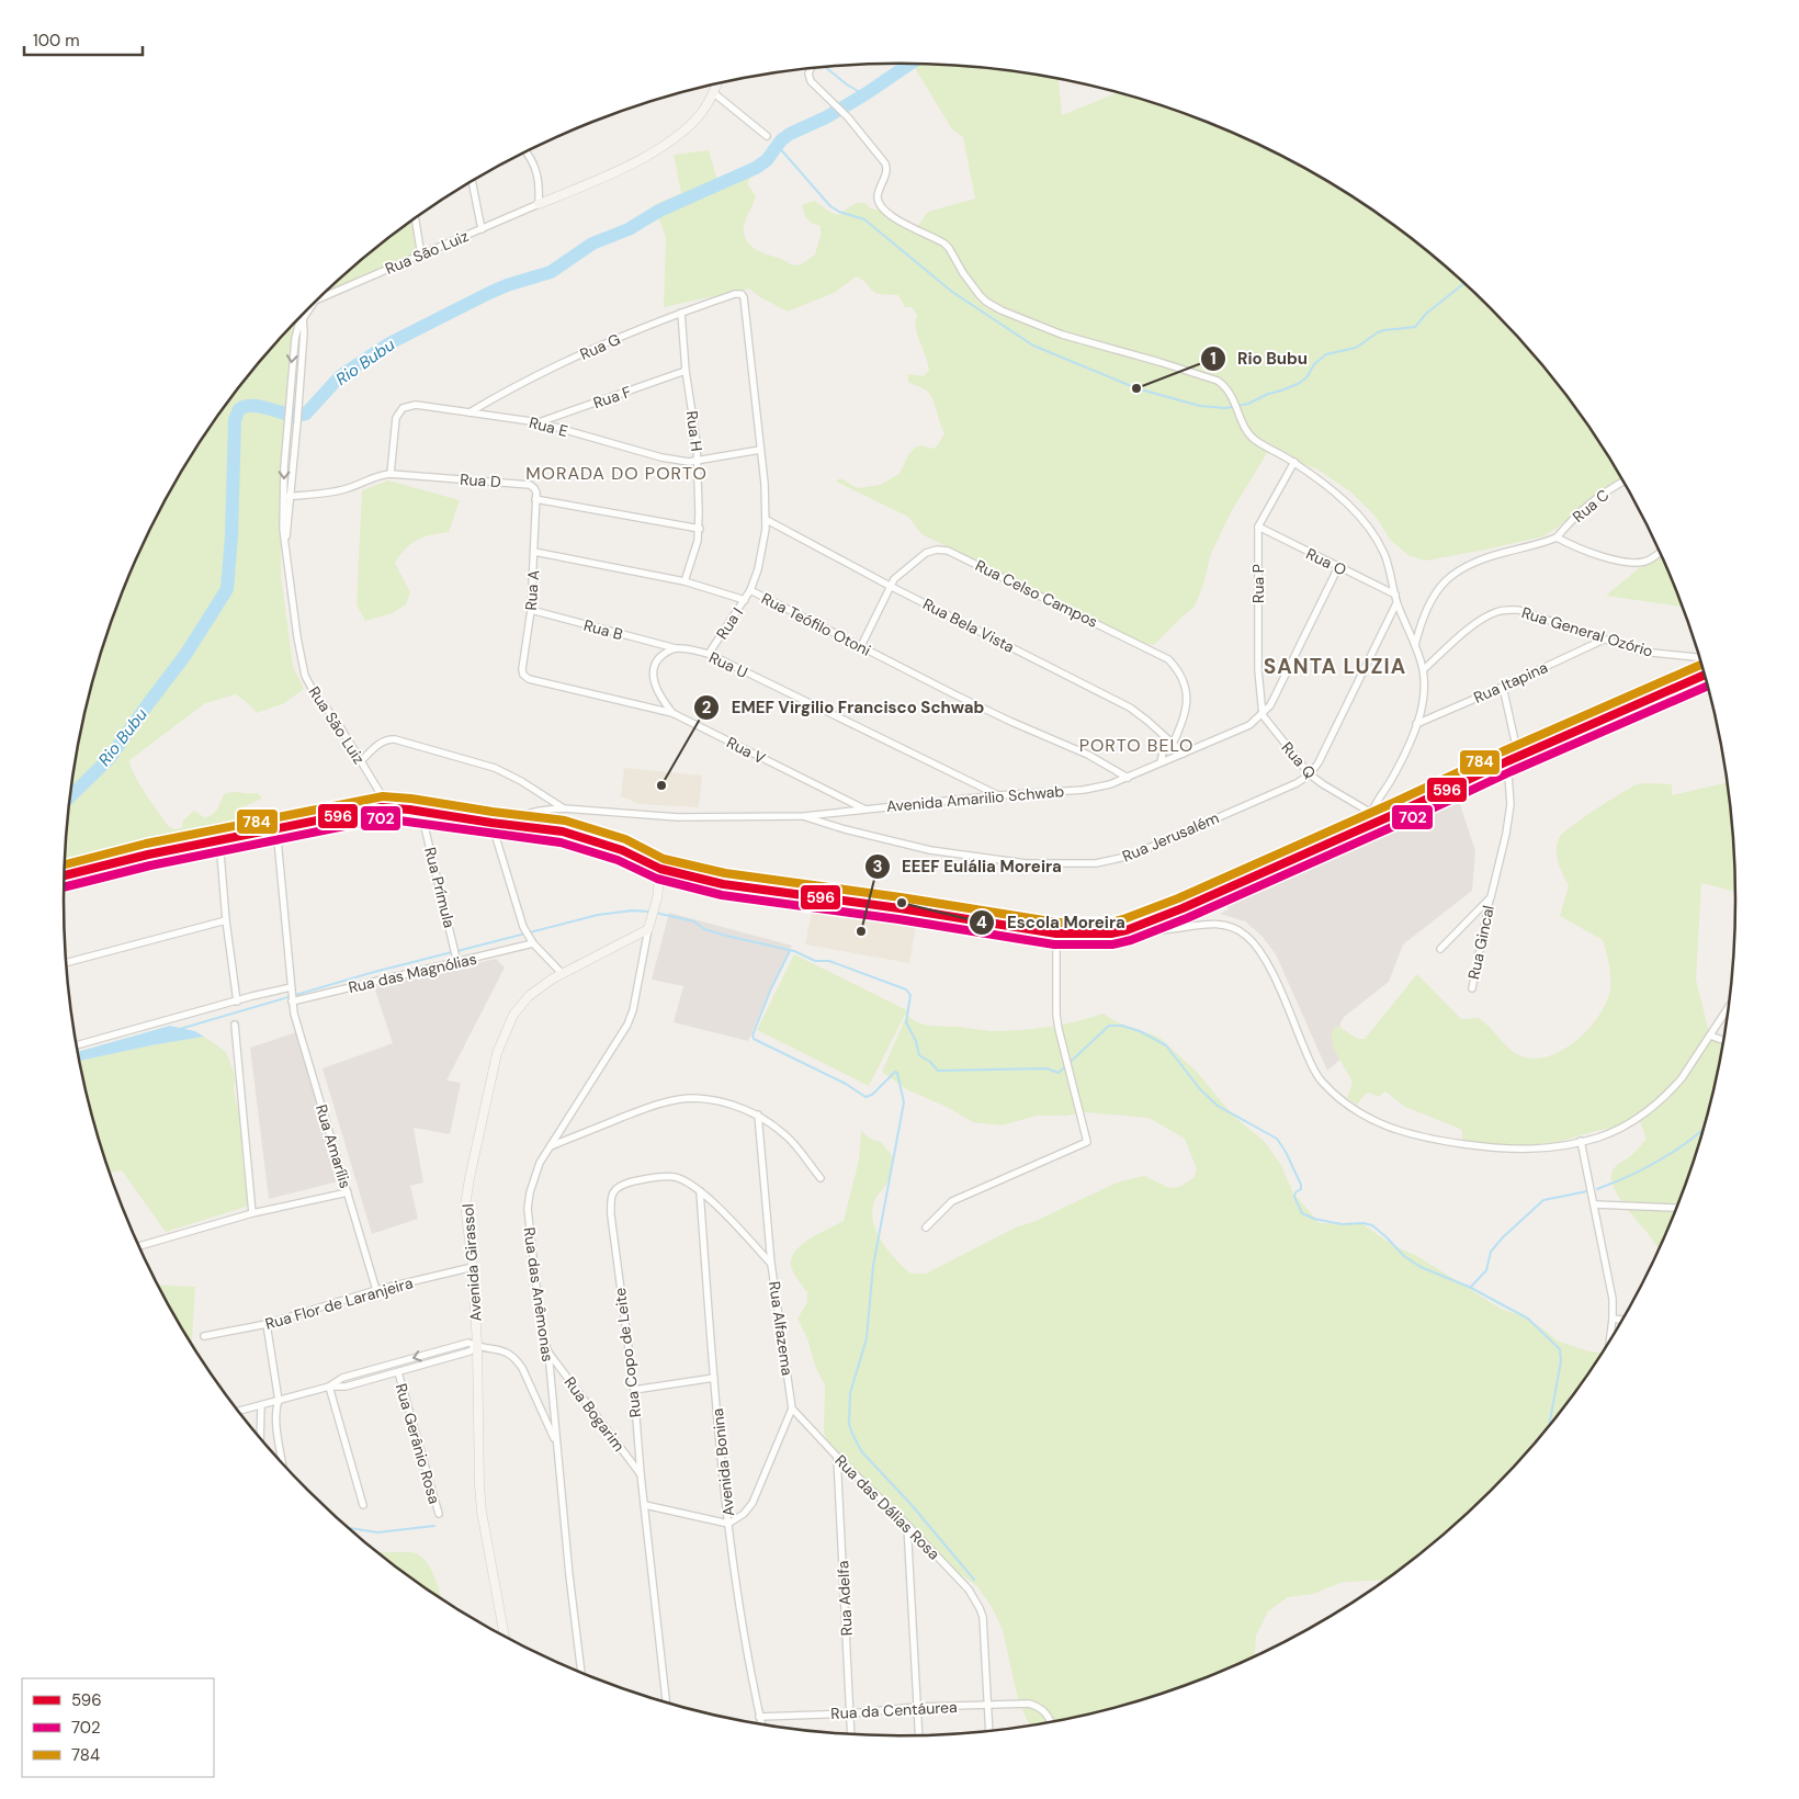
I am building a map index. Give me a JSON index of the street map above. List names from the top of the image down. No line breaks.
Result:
{"streets":{"street":["Rua São Luiz","Rua G","Rua F","Rua E","Rua H","Rua D","Rua C","Rua O","Rua P","Rua A","Rua Celso Campos","Rua I","Rua Teófilo Otoni","Rua Bela Vista","Rua B","Rua General Ozório","Rua U","Rua Itapina","Rua V","Rua Q","Avenida Amarilio Schwab","Rua Jerusalém","Rua Prímula","Rua Gincal","Rua das Magnólias","Rua Amarílis","Avenida Girassol","Rua das Anêmonas","Rua Flor de Laranjeira","Rua Alfazema","Rua Copo de Leite","Rua Bogarim","Rua Gerânio Rosa","Avenida Bonina","Rua das Dálias Rosa","Rua Adelfa","Rua da Centáurea"]},"crossings":[["Rua São Luiz","Rua D"],["Rua G","Rua E"],["Rua G","Rua H"],["Rua G","Rua Teófilo Otoni"],["Rua F","Rua E"],["Rua F","Rua H"],["Rua E","Rua H"],["Rua E","Rua D"],["Rua E","Rua Teófilo Otoni"],["Rua D","Rua A"],["Rua O","Rua P"],["Rua O","Avenida Amarilio Schwab"],["Rua P","Rua Q"],["Rua P","Avenida Amarilio Schwab"],["Rua A","Rua B"],["Rua A","Rua V"],["Rua Celso Campos","Rua Teófilo Otoni"],["Rua Celso Campos","Rua Bela Vista"],["Rua I","Rua Teófilo Otoni"],["Rua I","Rua U"],["Rua Teófilo Otoni","Rua Bela Vista"],["Rua Teófilo Otoni","Avenida Amarilio Schwab"],["Rua Bela Vista","Avenida Amarilio Schwab"],["Rua B","Rua U"],["Rua General Ozório","Rua Itapina"],["Rua U","Avenida Amarilio Schwab"],["Rua V","Avenida Amarilio Schwab"],["Rua Q","Avenida Amarilio Schwab"],["Rua Q","Rua Jerusalém"],["Avenida Amarilio Schwab","Rua Jerusalém"],["Rua Prímula","Rua das Magnólias"],["Rua das Magnólias","Rua Amarílis"],["Rua Amarílis","Rua Flor de Laranjeira"],["Avenida Girassol","Rua das Anêmonas"],["Avenida Girassol","Rua Flor de Laranjeira"],["Rua das Anêmonas","Rua Bogarim"],["Rua Alfazema","Rua Copo de Leite"],["Rua Alfazema","Rua das Dálias Rosa"],["Rua Copo de Leite","Rua Bogarim"],["Rua Copo de Leite","Avenida Bonina"],["Avenida Bonina","Rua da Centáurea"],["Rua das Dálias Rosa","Rua Adelfa"],["Rua das Dálias Rosa","Rua da Centáurea"],["Rua Adelfa","Rua da Centáurea"]],"districts":["MORADA DO PORTO","SANTA LUZIA","PORTO BELO"],"water":["Rio Bubu"],"places":["Rio Bubu","EMEF Virgilio Francisco Schwab","Escola Moreira","EEEF Eulália Moreira"],"lines":["transit line 784","transit line 596","transit line 702"],"legend":["596","702","784"],"scale_bar":"100 m"}
